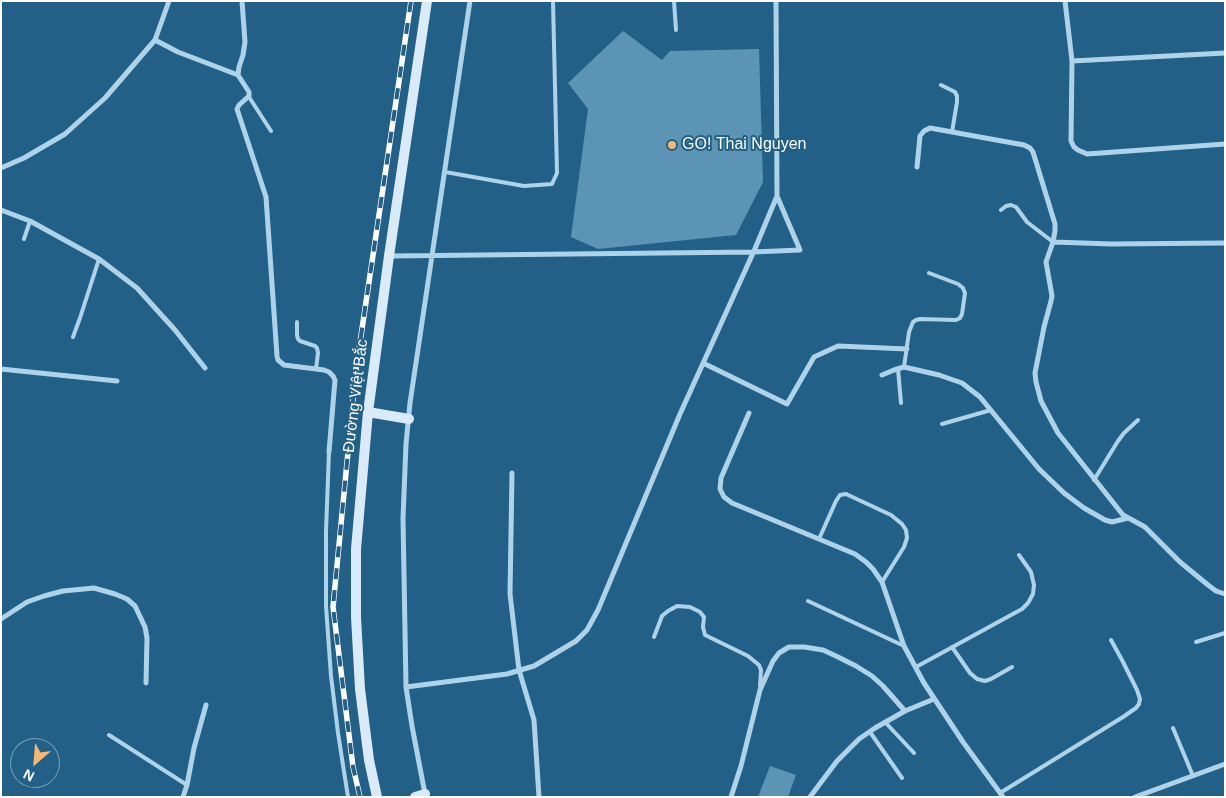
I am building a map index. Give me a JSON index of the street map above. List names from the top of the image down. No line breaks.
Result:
{"streets":{"main road":["Đường Việt Bắc"]},"places":["GO! Thai Nguyen"],"north":"bottom left"}
